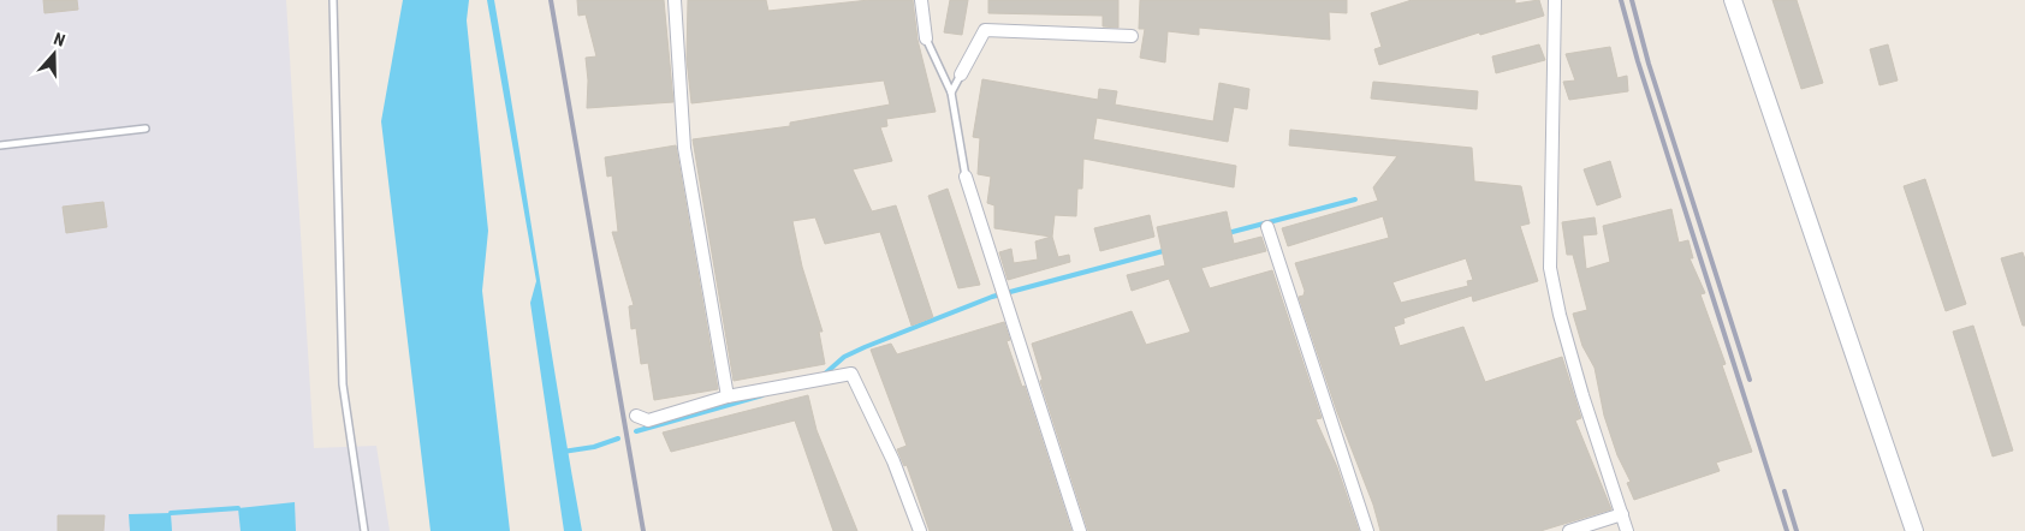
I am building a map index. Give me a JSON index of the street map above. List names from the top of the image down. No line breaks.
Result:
{"north":"top"}
